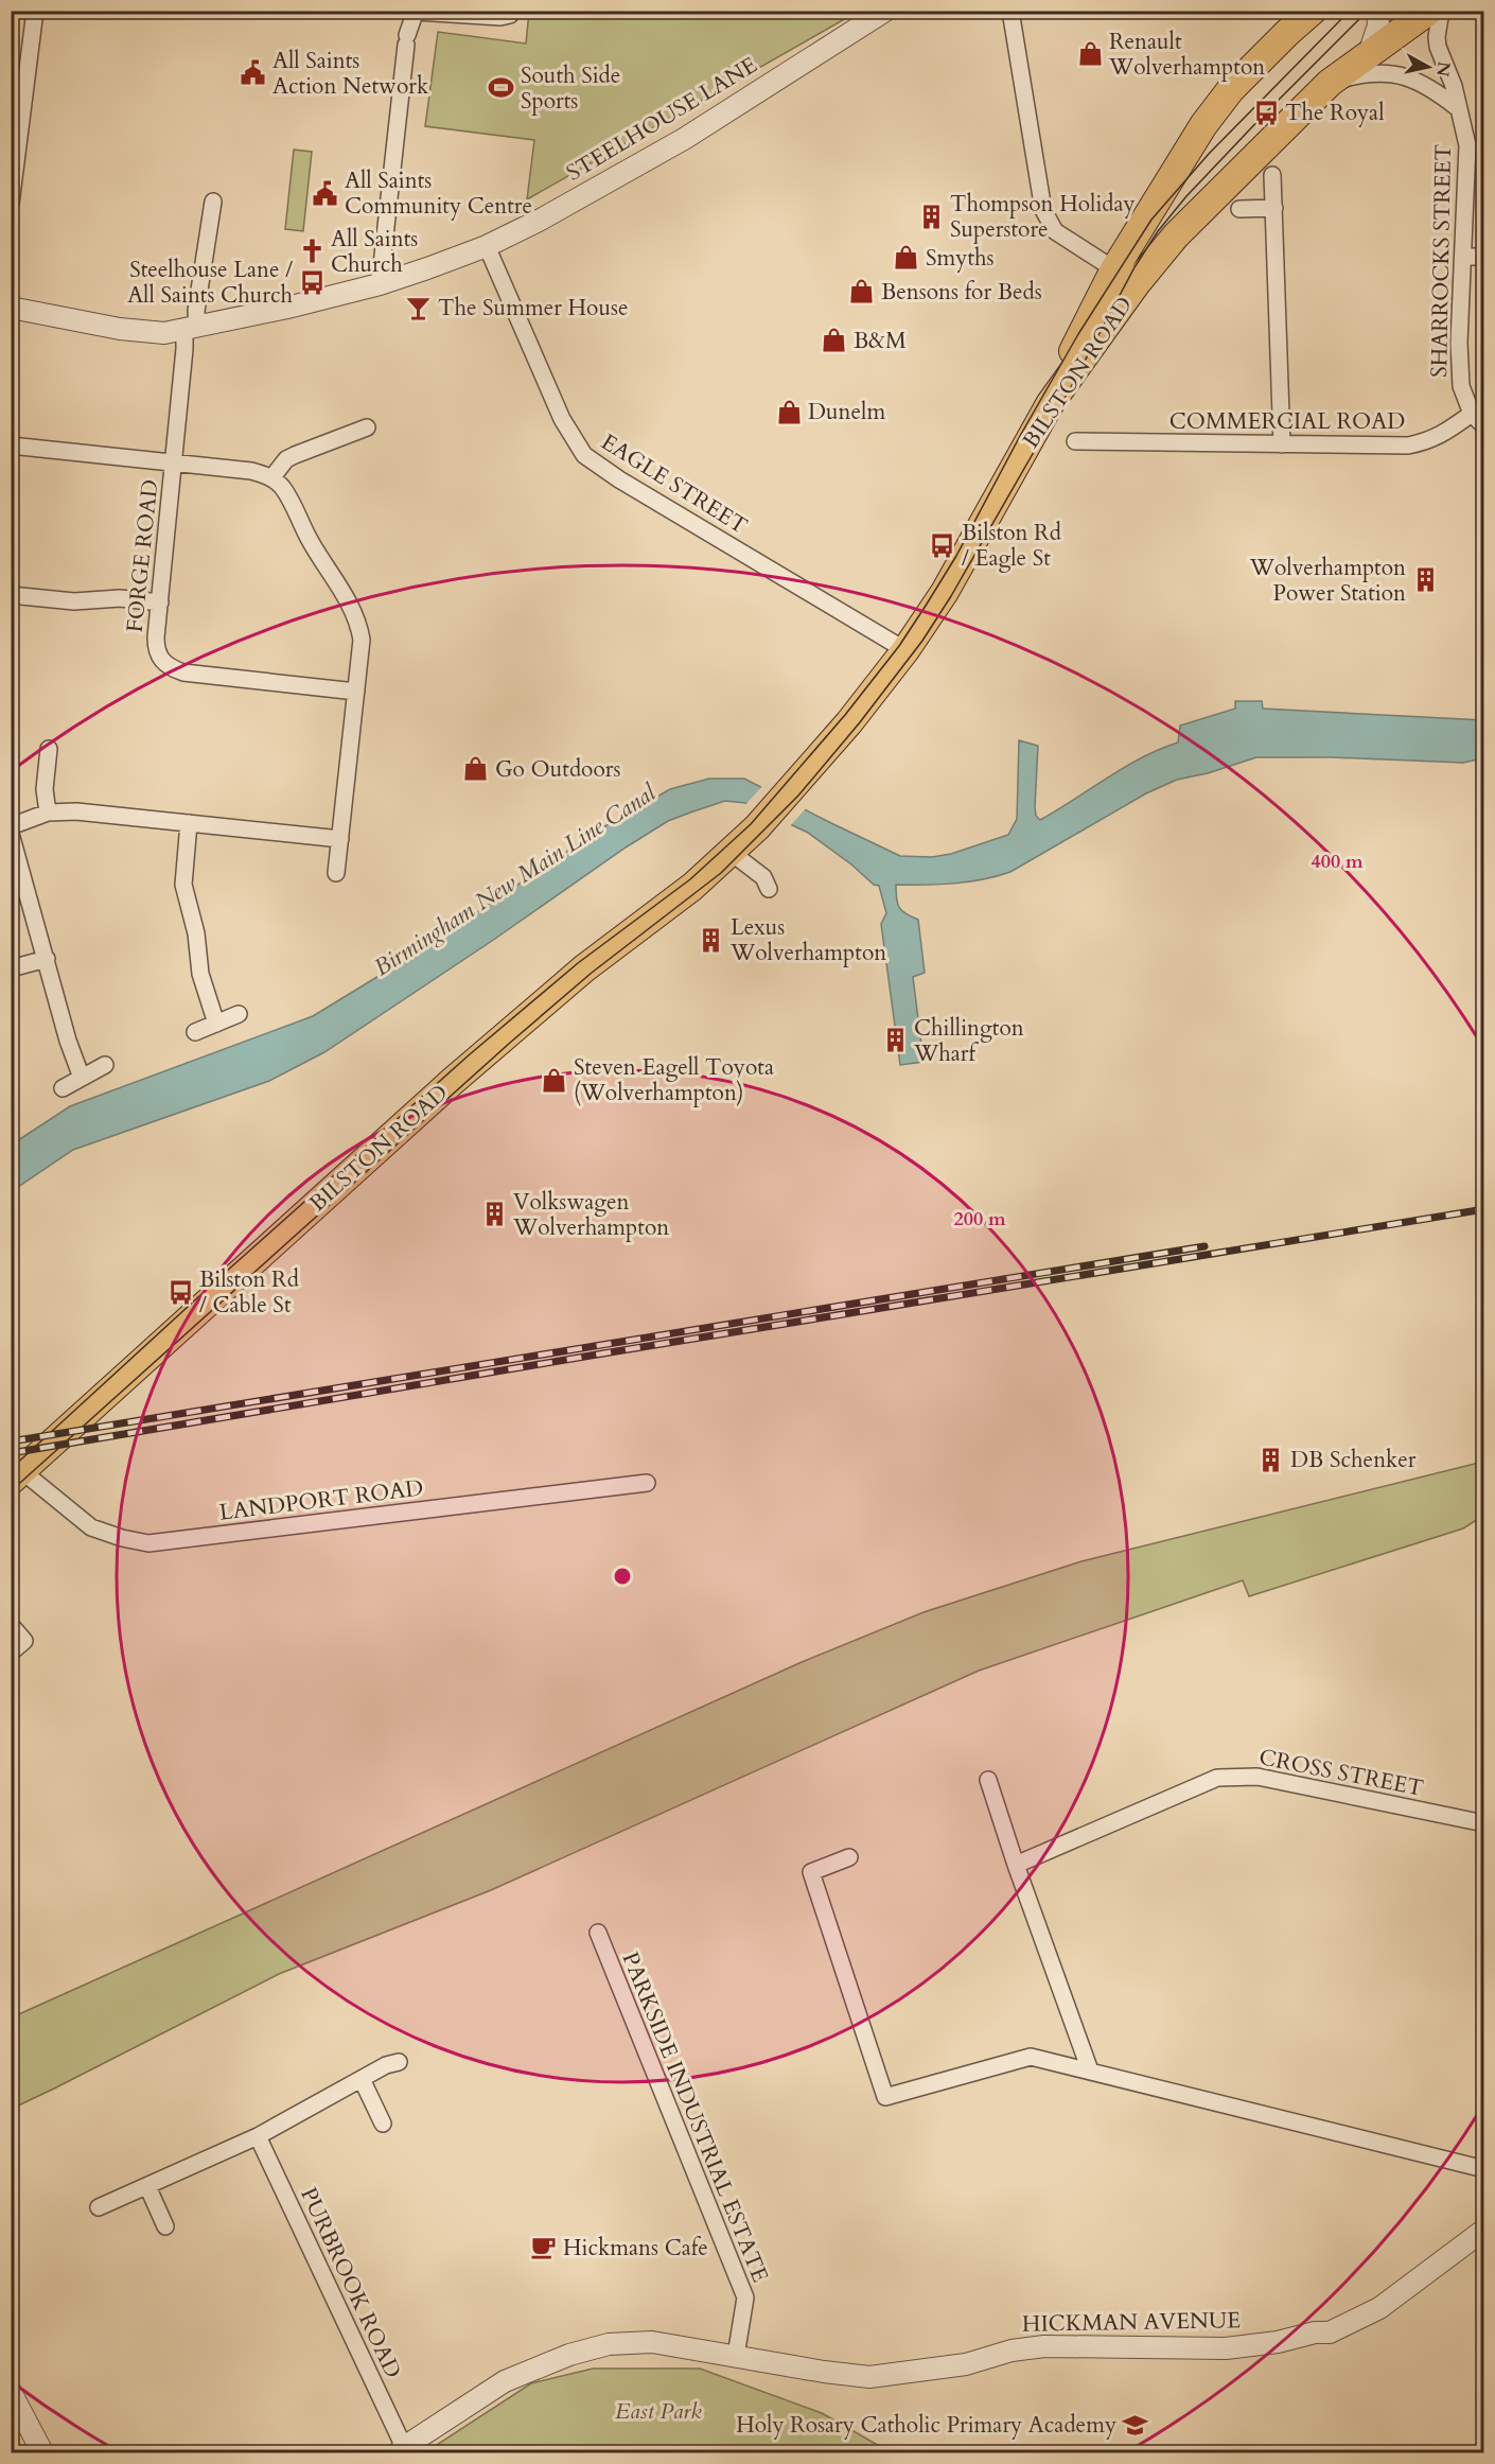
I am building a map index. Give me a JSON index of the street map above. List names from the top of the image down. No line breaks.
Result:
{"streets":{"highway":["BILSTON ROAD"],"street":["STEELHOUSE LANE","SHARROCKS STREET","COMMERCIAL ROAD","EAGLE STREET","FORGE ROAD","LANDPORT ROAD","CROSS STREET","PARKSIDE INDUSTRIAL ESTATE","PURBROOK ROAD","HICKMAN AVENUE"]},"crossings":[["STEELHOUSE LANE","EAGLE STREET"],["STEELHOUSE LANE","FORGE ROAD"],["SHARROCKS STREET","COMMERCIAL ROAD"],["BILSTON ROAD","EAGLE STREET"],["BILSTON ROAD","LANDPORT ROAD"],["PARKSIDE INDUSTRIAL ESTATE","HICKMAN AVENUE"],["PURBROOK ROAD","HICKMAN AVENUE"]],"water":["Birmingham New Main Line Canal"],"parks":["East Park"],"places":{"shop":["Renault Wolverhampton","Smyths","Bensons for Beds","B&M","Dunelm","Go Outdoors","Steven Eagell Toyota (Wolverhampton)"],"public building":["All Saints Action Network","All Saints Community Centre"],"sports":["South Side Sports"],"bus stop":["The Royal","Steelhouse Lane / All Saints Church","Bilston Rd / Eagle St","Bilston Rd / Cable St"],"building":["Thompson Holiday Superstore","Wolverhampton Power Station","Lexus Wolverhampton","Chillington Wharf","Volkswagen Wolverhampton","DB Schenker"],"church":["All Saints Church"],"bar":["The Summer House"],"cafe":["Hickmans Cafe"],"school or university":["Holy Rosary Catholic Primary Academy"]},"north":"right","rings":["400 m","200 m"]}
